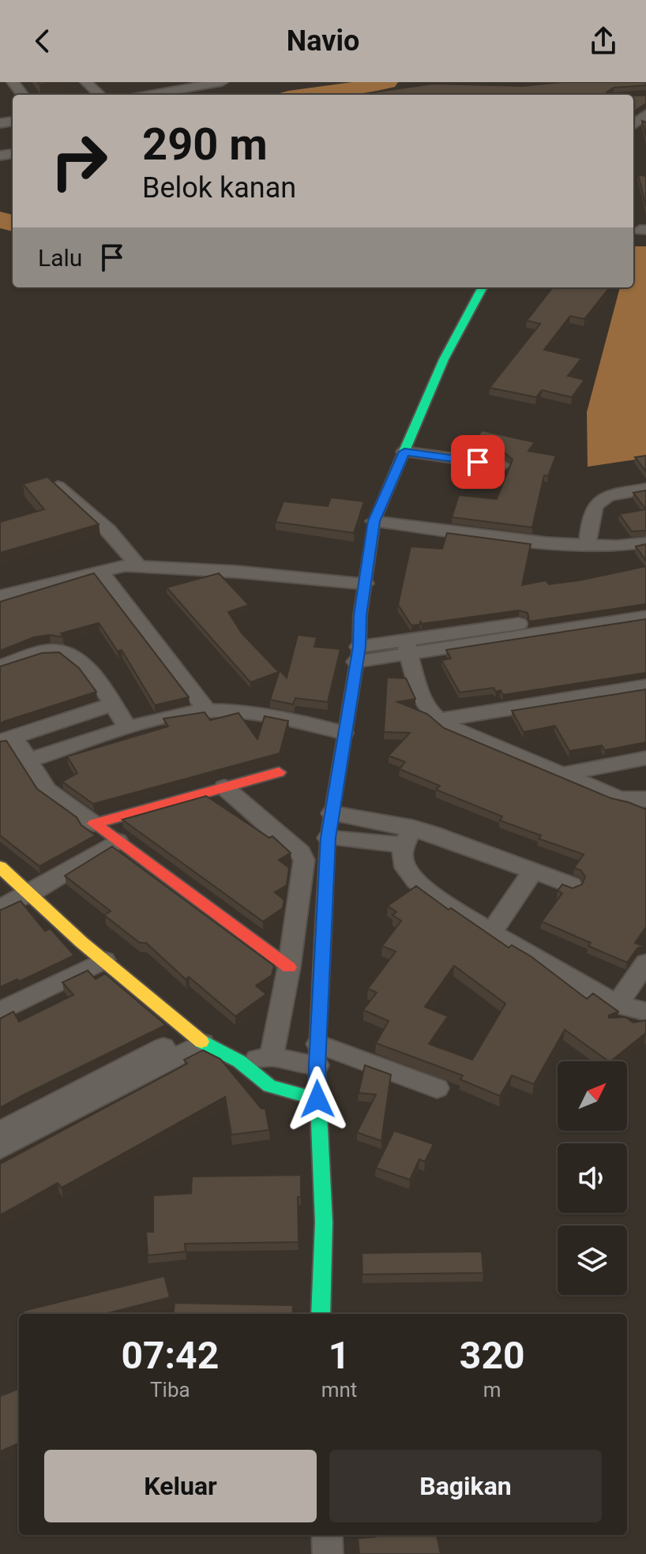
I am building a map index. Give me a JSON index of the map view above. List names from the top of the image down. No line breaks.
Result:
{"north":"top right","page":{"header":"Navio","turn":["290 m","Belok kanan"],"then":"Lalu","eta":["07:42","Tiba","1","mnt","320","m"],"buttons":["Keluar","Bagikan"]}}
